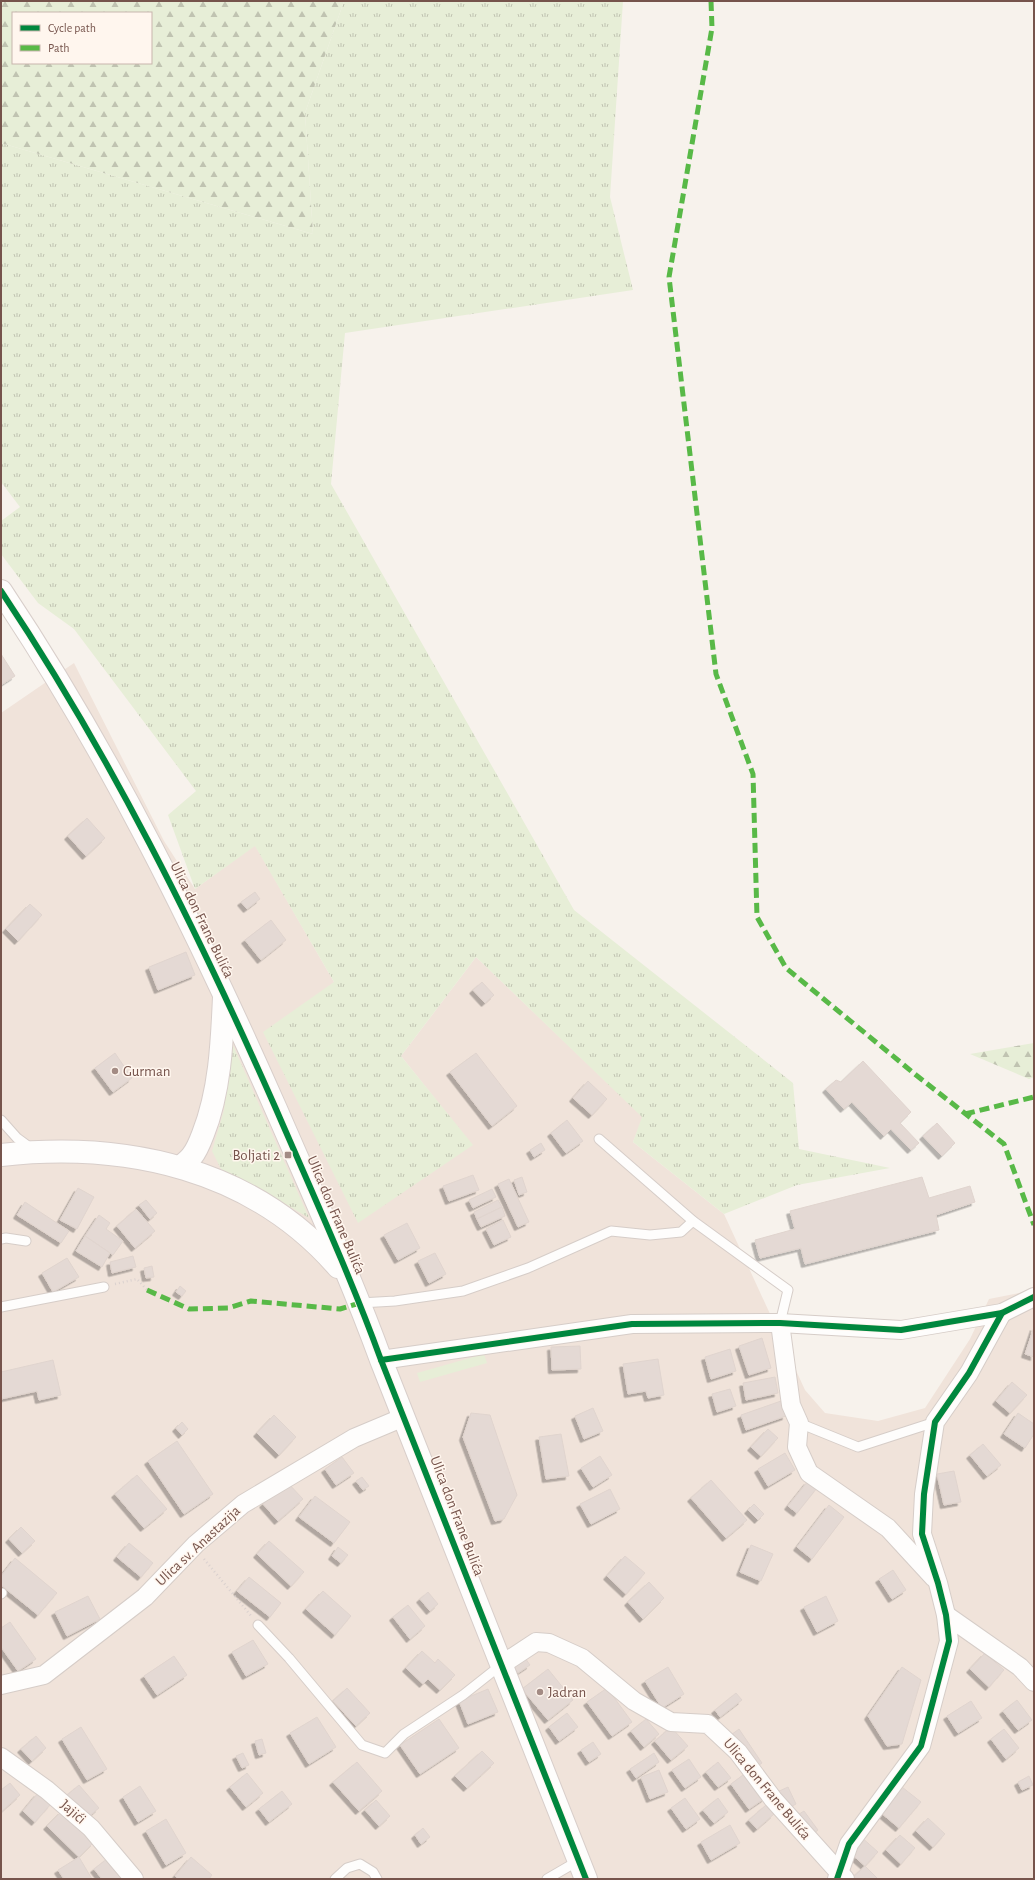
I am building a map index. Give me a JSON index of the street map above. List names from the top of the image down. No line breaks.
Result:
{"streets":{"street":["Ulica don Frane Bulića","Ulica sv. Anastazija","Jajići"]},"crossings":[["Ulica don Frane Bulića","Ulica sv. Anastazija"]],"places":{"other":["Gurman","Jadran"],"transit":["Boljati 2"]},"legend":["Cycle path","Path"]}
